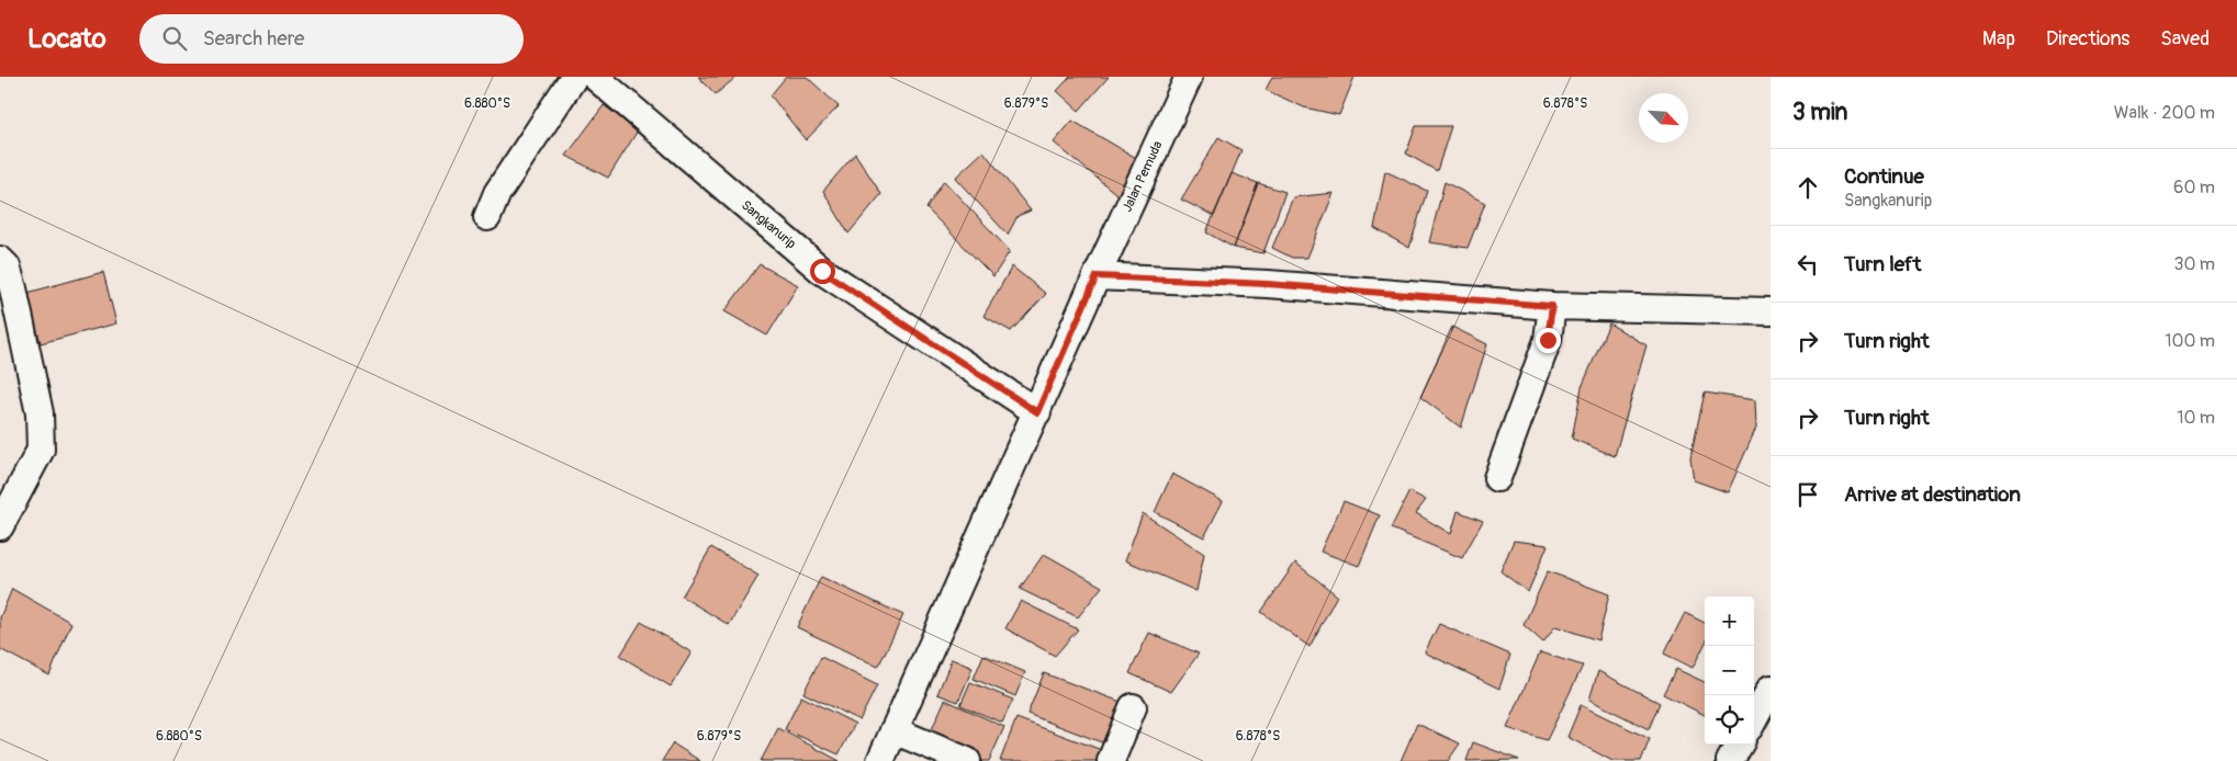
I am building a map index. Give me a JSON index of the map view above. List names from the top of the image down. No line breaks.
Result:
{"streets":{"street":["Jalan Pemuda","Sangkanurip"]},"crossings":[["Jalan Pemuda","Sangkanurip"]],"north":"bottom right","page":{"header":"Locato","search":"Search here","nav":["Map","Directions","Saved"],"heading":["3 min","Walk · 200 m"],"list":[["Continue","Sangkanurip","60 m"],["Turn left","30 m"],["Turn right","100 m"],["Turn right","10 m"],"Arrive at destination"],"map_buttons":["+","−"]},"coordinates":["6.880°S","6.879°S","6.878°S"]}
